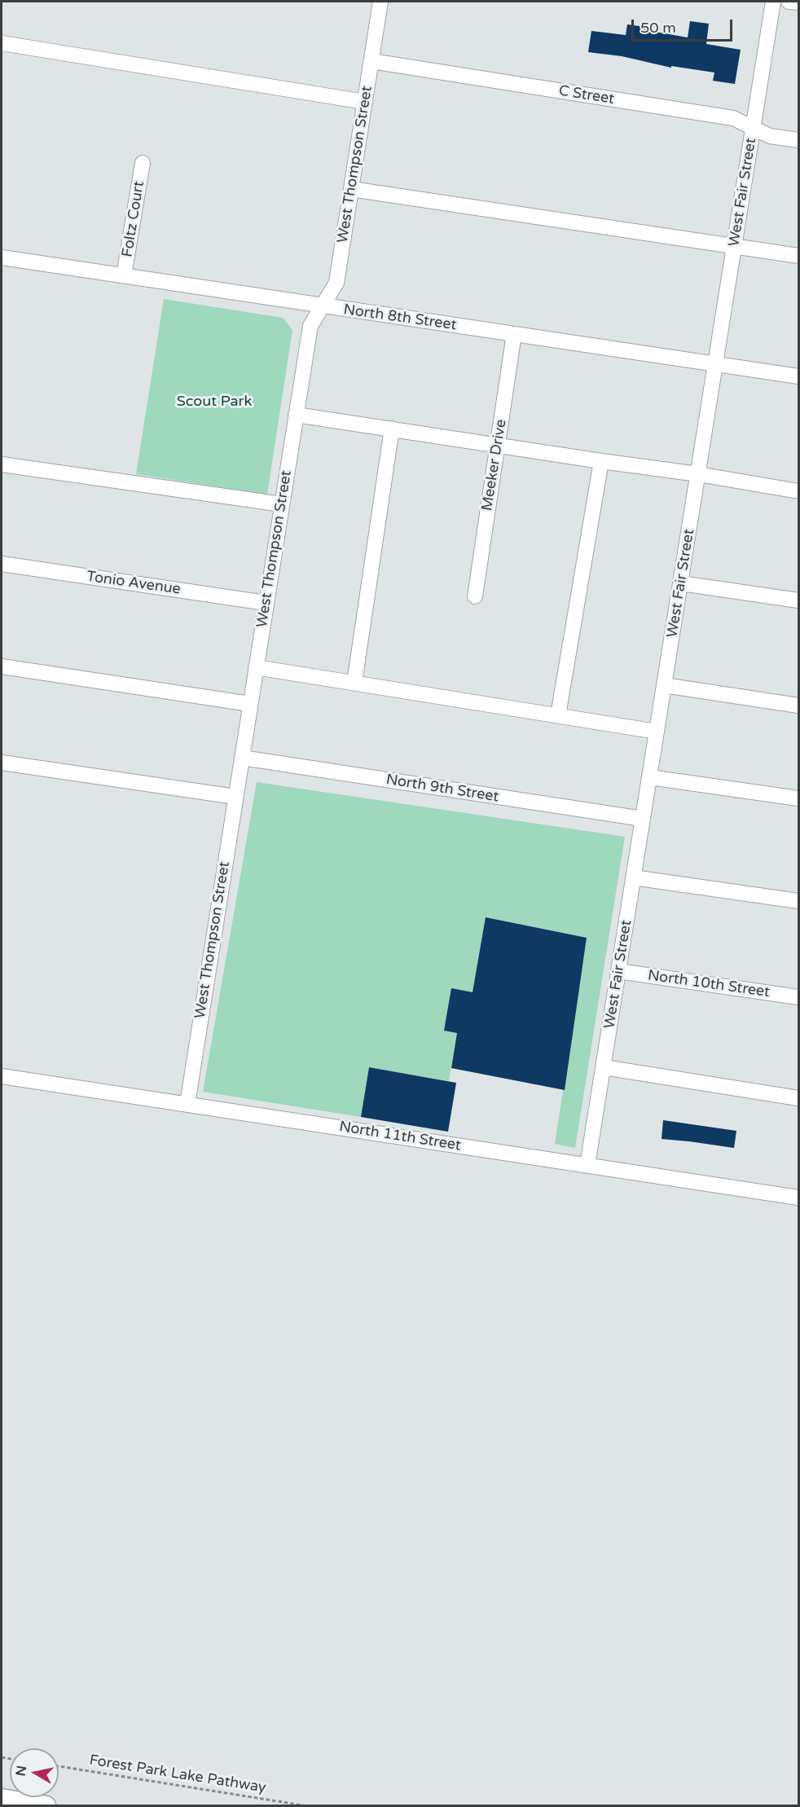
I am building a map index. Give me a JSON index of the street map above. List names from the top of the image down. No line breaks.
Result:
{"streets":{"street":["C Street","West Thompson Street","West Fair Street","Foltz Court","North 8th Street","Meeker Drive","Tonio Avenue","North 9th Street","North 10th Street","North 11th Street"],"path":["Forest Park Lake Pathway"]},"crossings":[["C Street","West Thompson Street"],["C Street","West Fair Street"],["West Thompson Street","North 8th Street"],["West Thompson Street","Tonio Avenue"],["West Thompson Street","North 9th Street"],["West Thompson Street","North 11th Street"],["West Fair Street","North 8th Street"],["West Fair Street","North 9th Street"],["West Fair Street","North 10th Street"],["West Fair Street","North 11th Street"],["Foltz Court","North 8th Street"],["North 8th Street","Meeker Drive"]],"parks":["Scout Park"],"scale_bar":"50 m","north":"left"}
